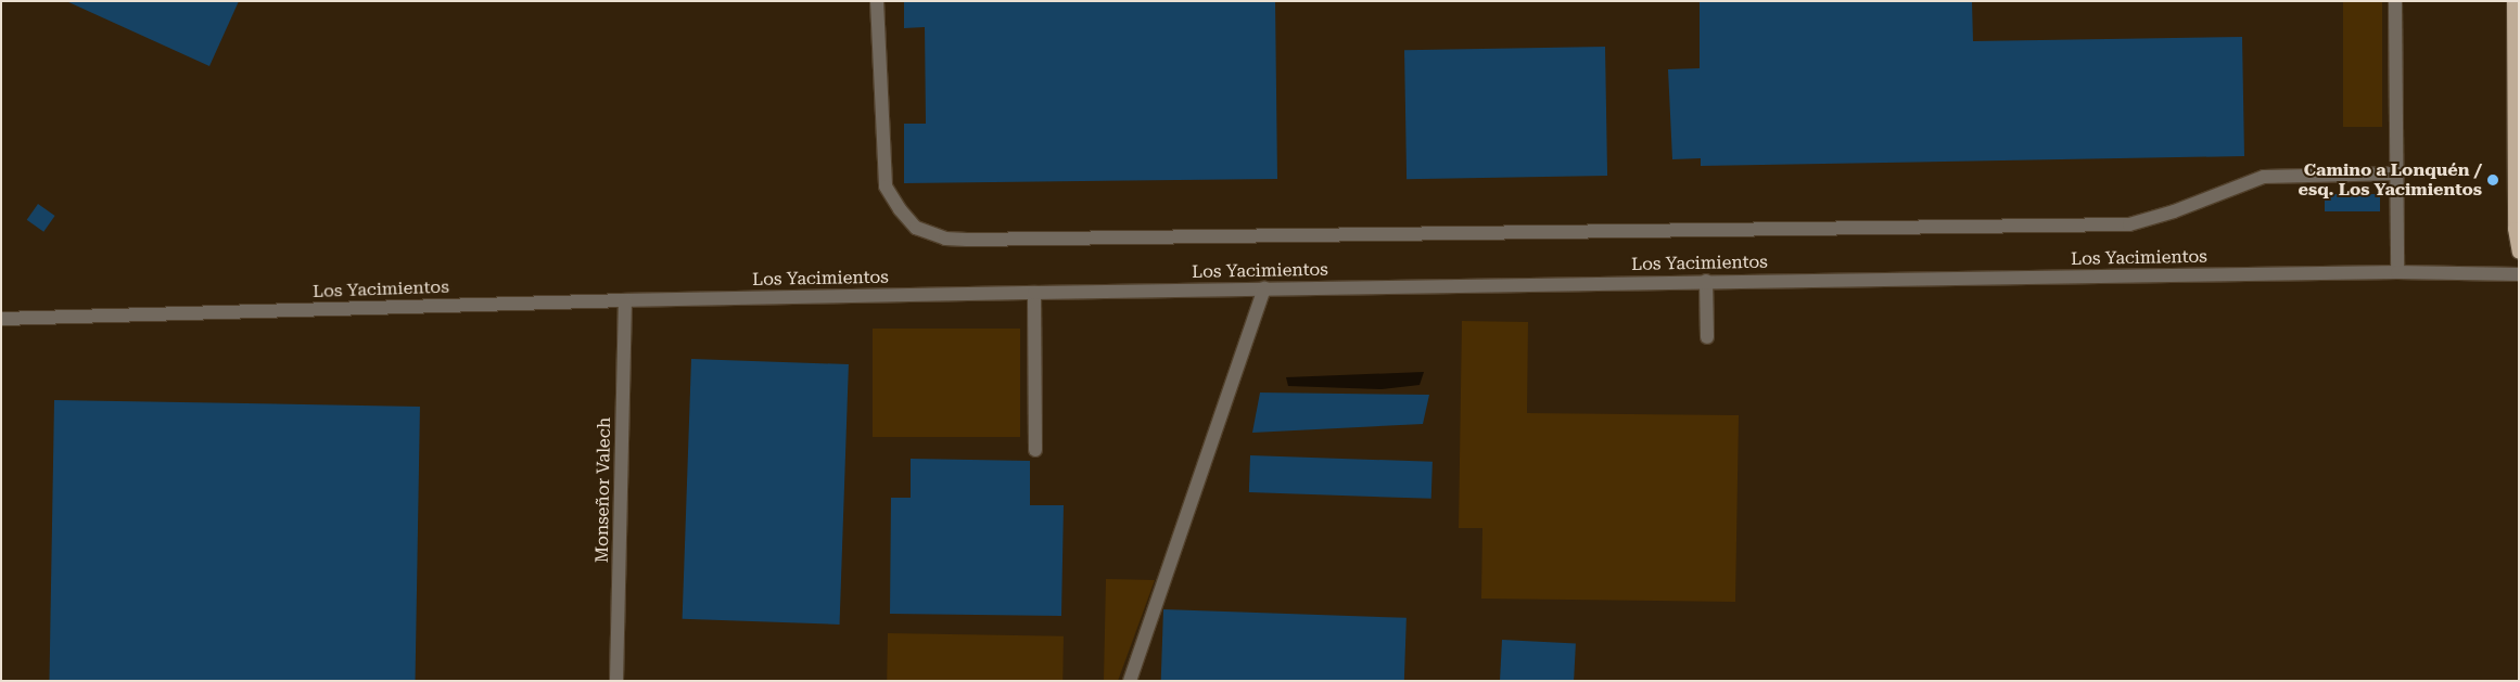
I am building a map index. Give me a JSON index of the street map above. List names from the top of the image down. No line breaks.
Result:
{"streets":{"street":["Los Yacimientos","Monseñor Valech"]},"crossings":[["Los Yacimientos","Monseñor Valech"]],"places":["Camino a Lonquén / esq. Los Yacimientos"]}
